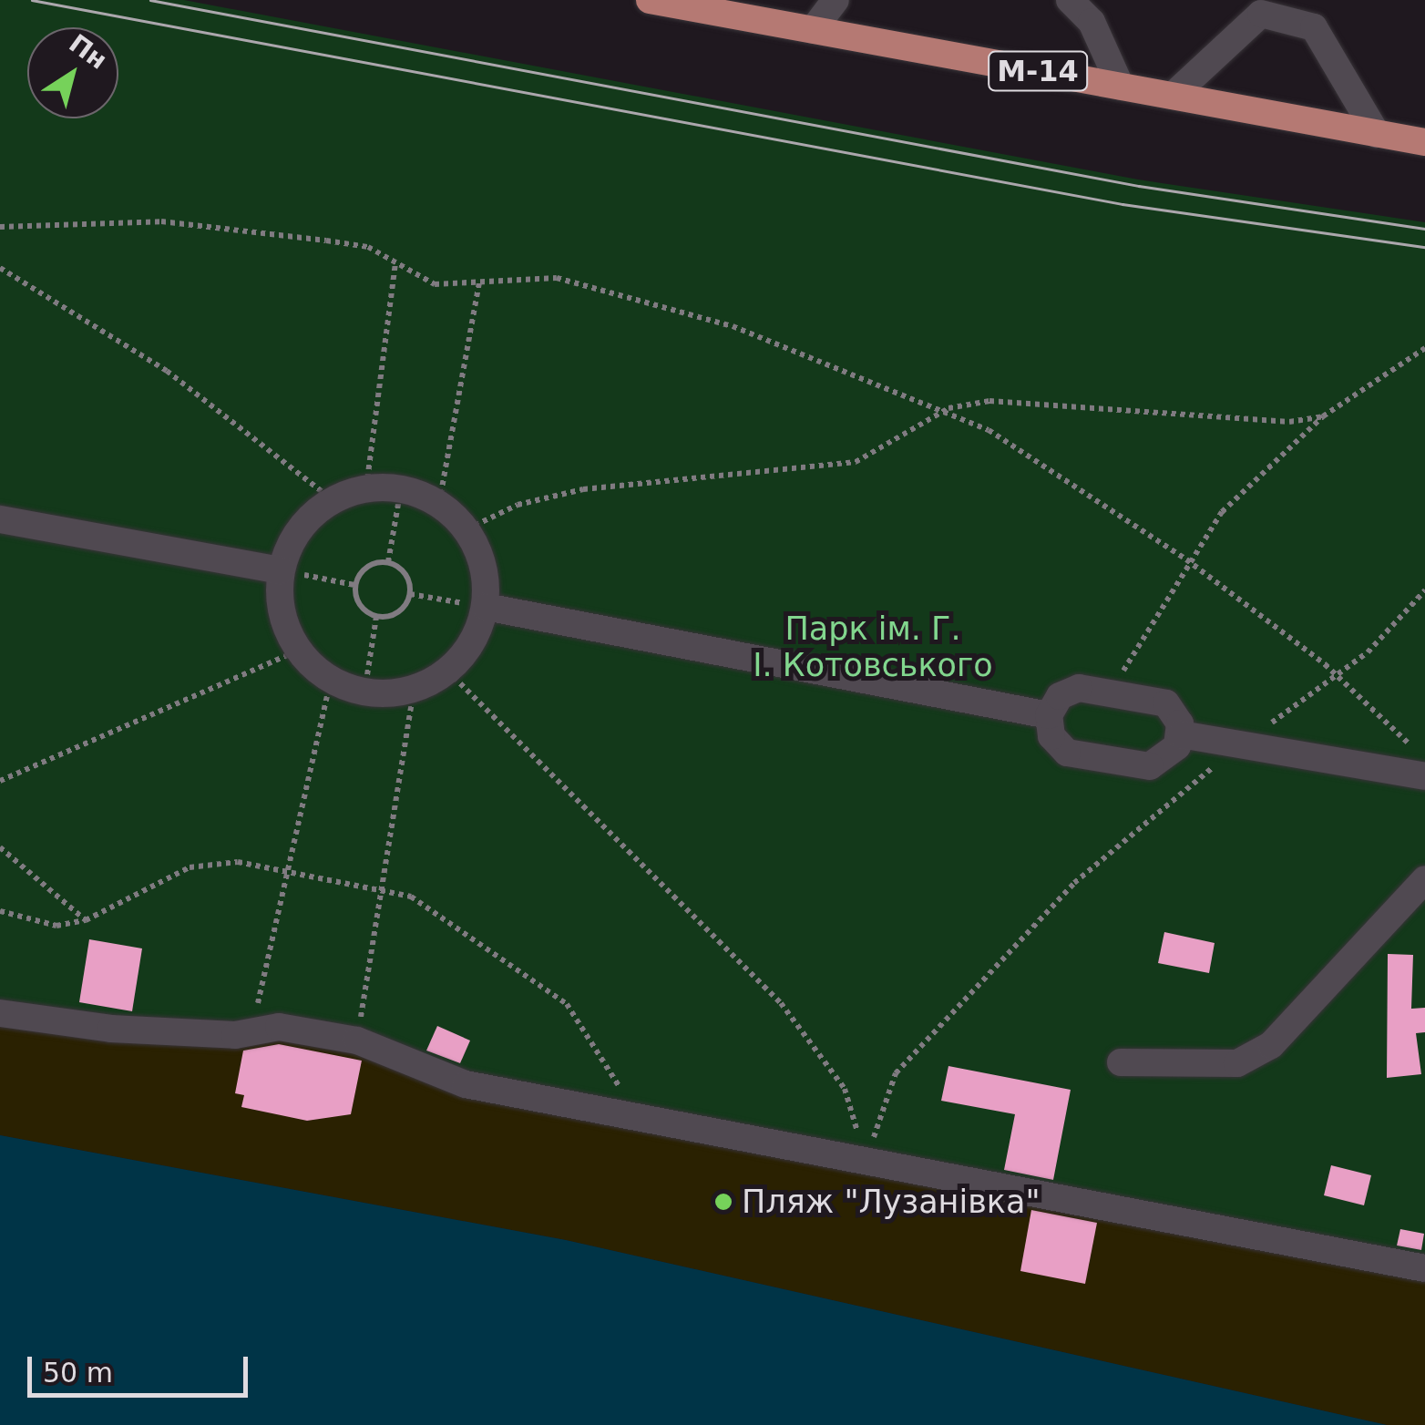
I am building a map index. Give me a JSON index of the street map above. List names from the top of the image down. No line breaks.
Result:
{"streets":{"main road":["М-14"]},"parks":["Парк ім. Г. І. Котовського"],"places":["Пляж \"Лузанівка\""],"scale_bar":"50 m","north":"top right"}
